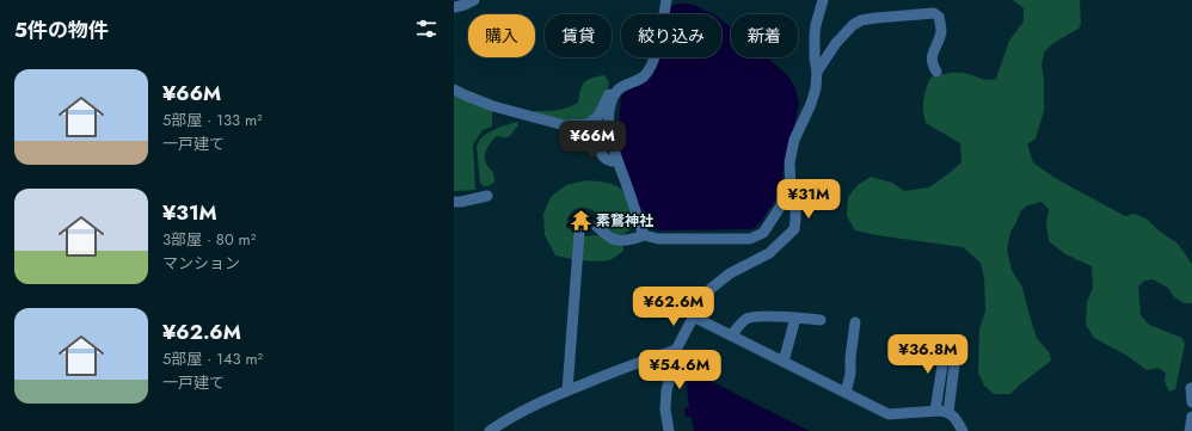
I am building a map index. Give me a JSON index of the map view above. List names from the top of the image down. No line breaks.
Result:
{"places":{"temple":["素鵞神社"]},"page":{"heading":"5件の物件","chip":["購入","賃貸","絞り込み","新着"],"list":[{"name":"¥66M","note":"5部屋 · 133 m² · 一戸建て"},{"name":"¥31M","note":"3部屋 · 80 m² · マンション"},{"name":"¥62.6M","note":"5部屋 · 143 m² · 一戸建て"}],"price":["¥66M","¥31M","¥62.6M","¥36.8M","¥54.6M"]}}
